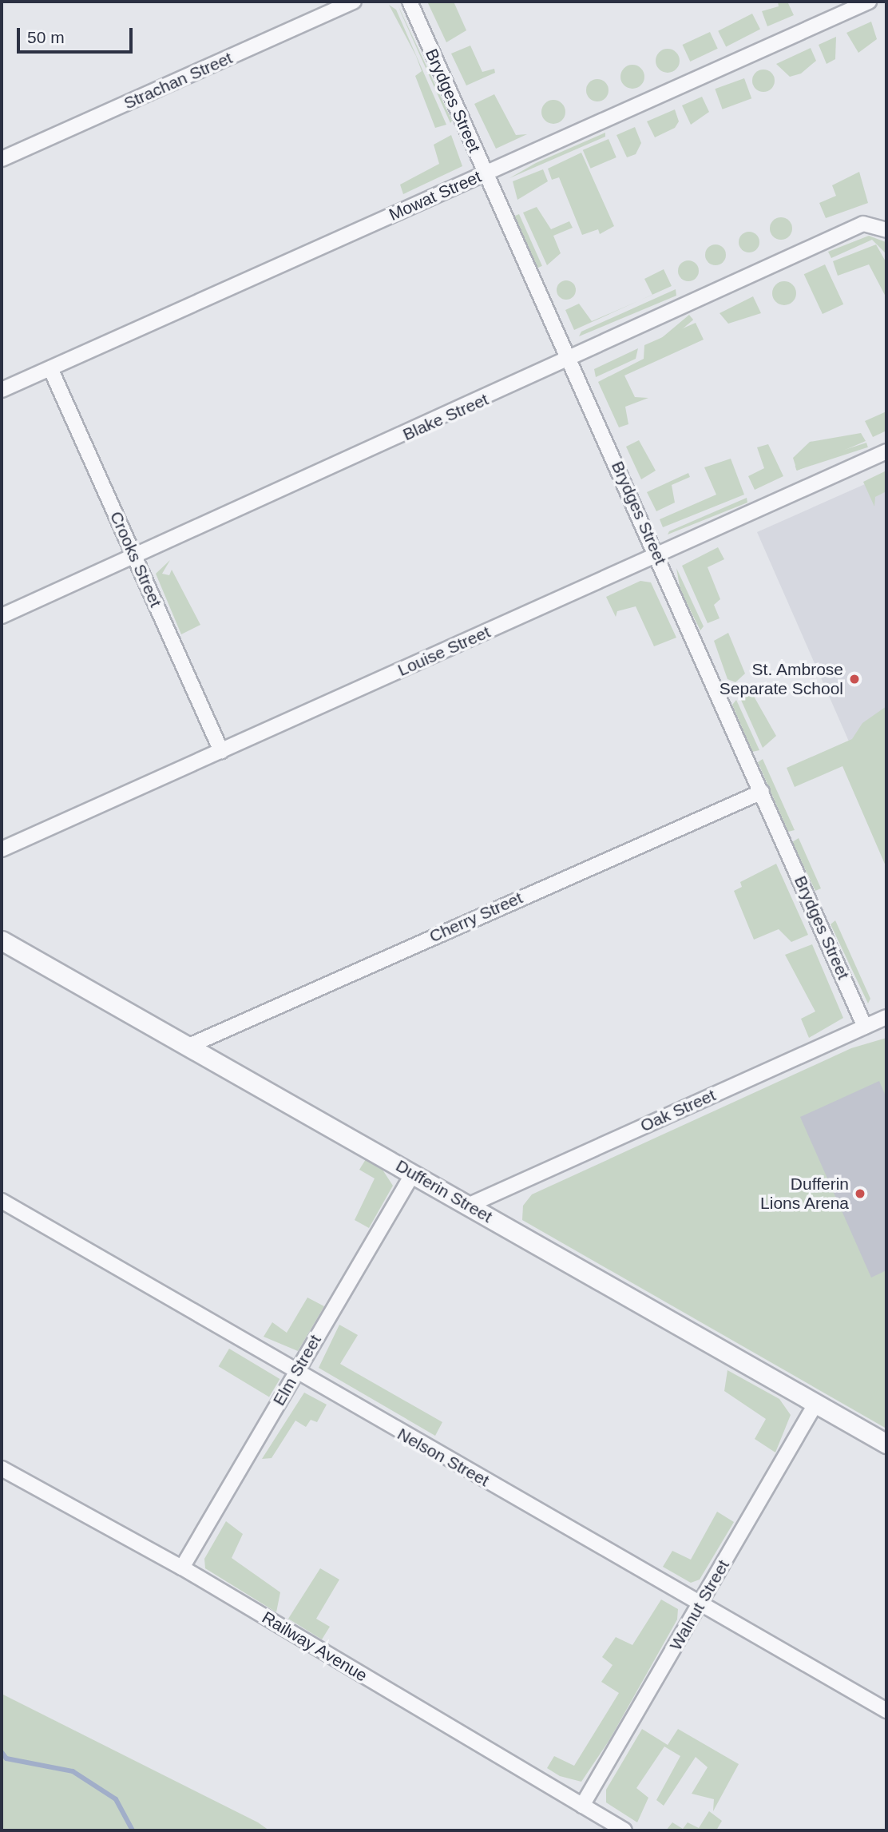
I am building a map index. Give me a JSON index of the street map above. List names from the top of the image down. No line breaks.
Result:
{"streets":{"street":["Strachan Street","Brydges Street","Mowat Street","Blake Street","Crooks Street","Louise Street","Cherry Street","Oak Street","Dufferin Street","Elm Street","Nelson Street","Walnut Street","Railway Avenue"]},"crossings":[["Brydges Street","Mowat Street"],["Brydges Street","Blake Street"],["Brydges Street","Louise Street"],["Brydges Street","Cherry Street"],["Brydges Street","Oak Street"],["Mowat Street","Crooks Street"],["Blake Street","Crooks Street"],["Crooks Street","Louise Street"],["Cherry Street","Dufferin Street"],["Oak Street","Dufferin Street"],["Dufferin Street","Elm Street"],["Dufferin Street","Walnut Street"],["Elm Street","Nelson Street"],["Elm Street","Railway Avenue"],["Nelson Street","Walnut Street"],["Walnut Street","Railway Avenue"]],"places":["St. Ambrose Separate School","Dufferin Lions Arena"],"scale_bar":"50 m"}
